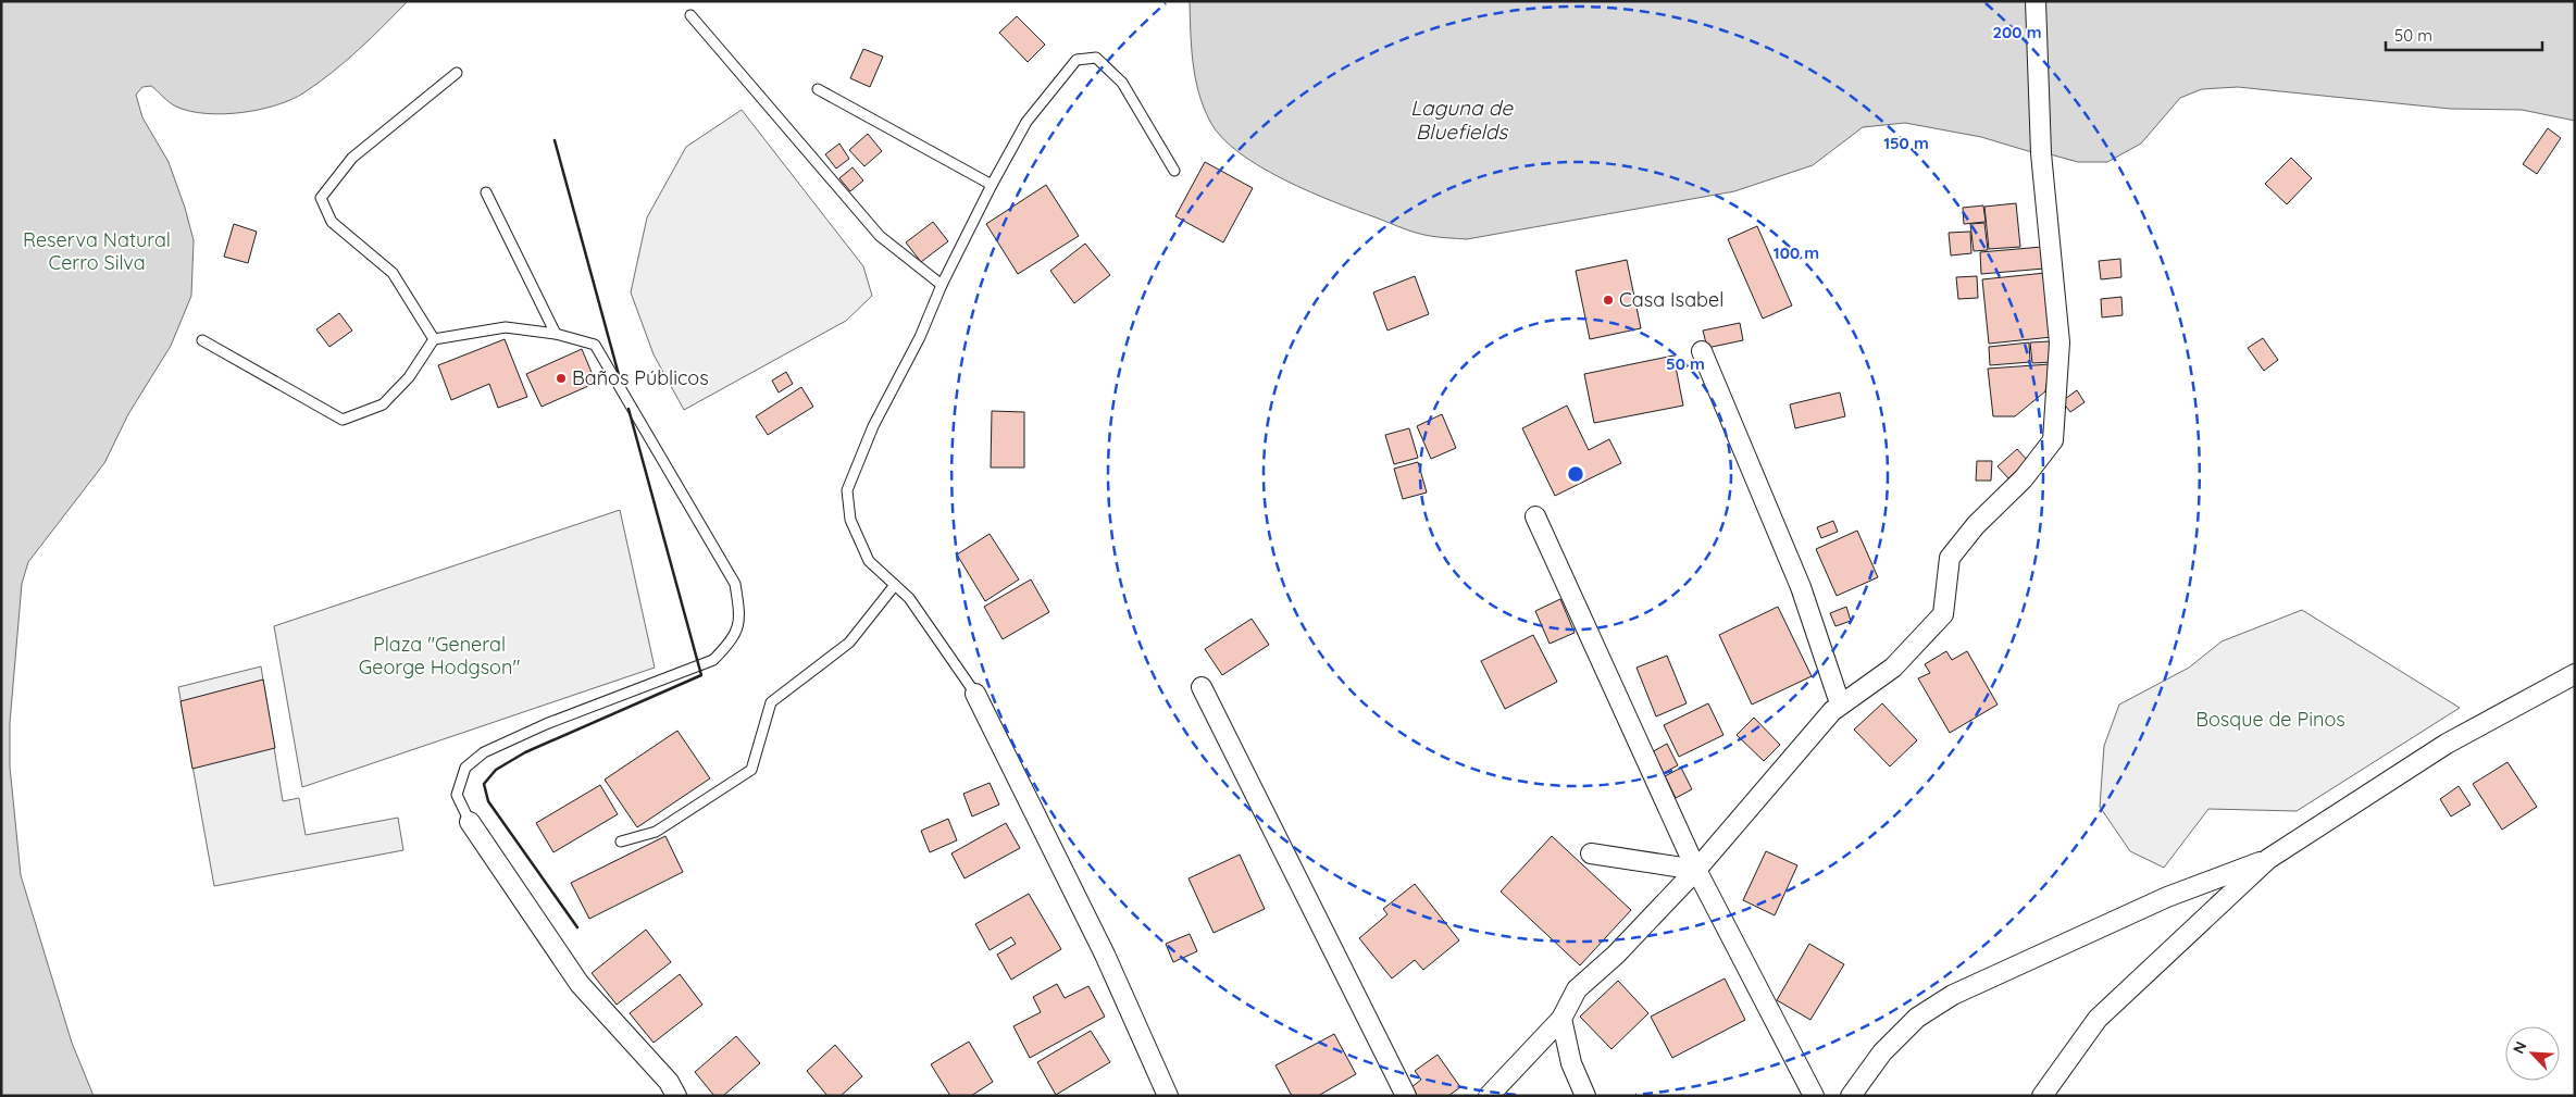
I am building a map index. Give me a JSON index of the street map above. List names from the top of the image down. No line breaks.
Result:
{"water":["Laguna de Bluefields"],"parks":["Reserva Natural Cerro Silva","Plaza \"General George Hodgson\"","Bosque de Pinos"],"places":["Casa Isabel","Baños Públicos"],"scale_bar":"50 m","north":"top left","rings":["200 m","150 m","100 m","50 m"]}
